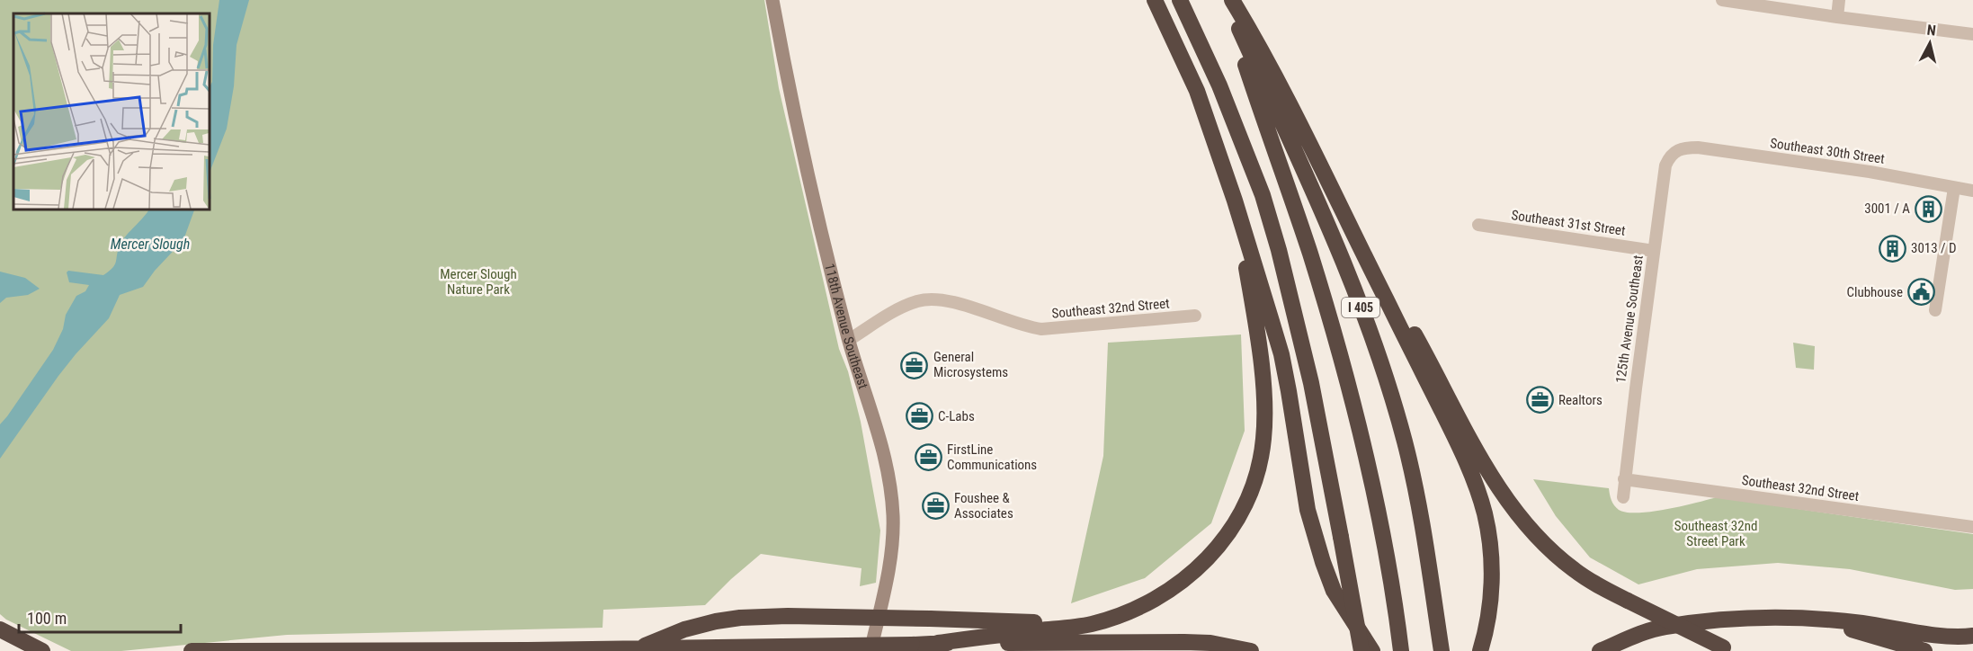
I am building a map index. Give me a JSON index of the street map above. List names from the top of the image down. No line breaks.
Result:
{"streets":{"highway":["I 405"],"street":["Southeast 30th Street","Southeast 31st Street","Southeast 32nd Street","125th Avenue Southeast","118th Avenue Southeast"]},"crossings":[["Southeast 30th Street","125th Avenue Southeast"],["Southeast 31st Street","125th Avenue Southeast"],["Southeast 32nd Street","125th Avenue Southeast"],["Southeast 32nd Street","118th Avenue Southeast"]],"water":["Mercer Slough"],"parks":["Mercer Slough Nature Park","Southeast 32nd Street Park"],"places":{"building":["3001 / A","3013 / D"],"public building":["Clubhouse"],"office":["General Microsystems","Realtors","C-Labs","FirstLine Communications","Foushee & Associates"]},"scale_bar":"100 m","north":"top"}
